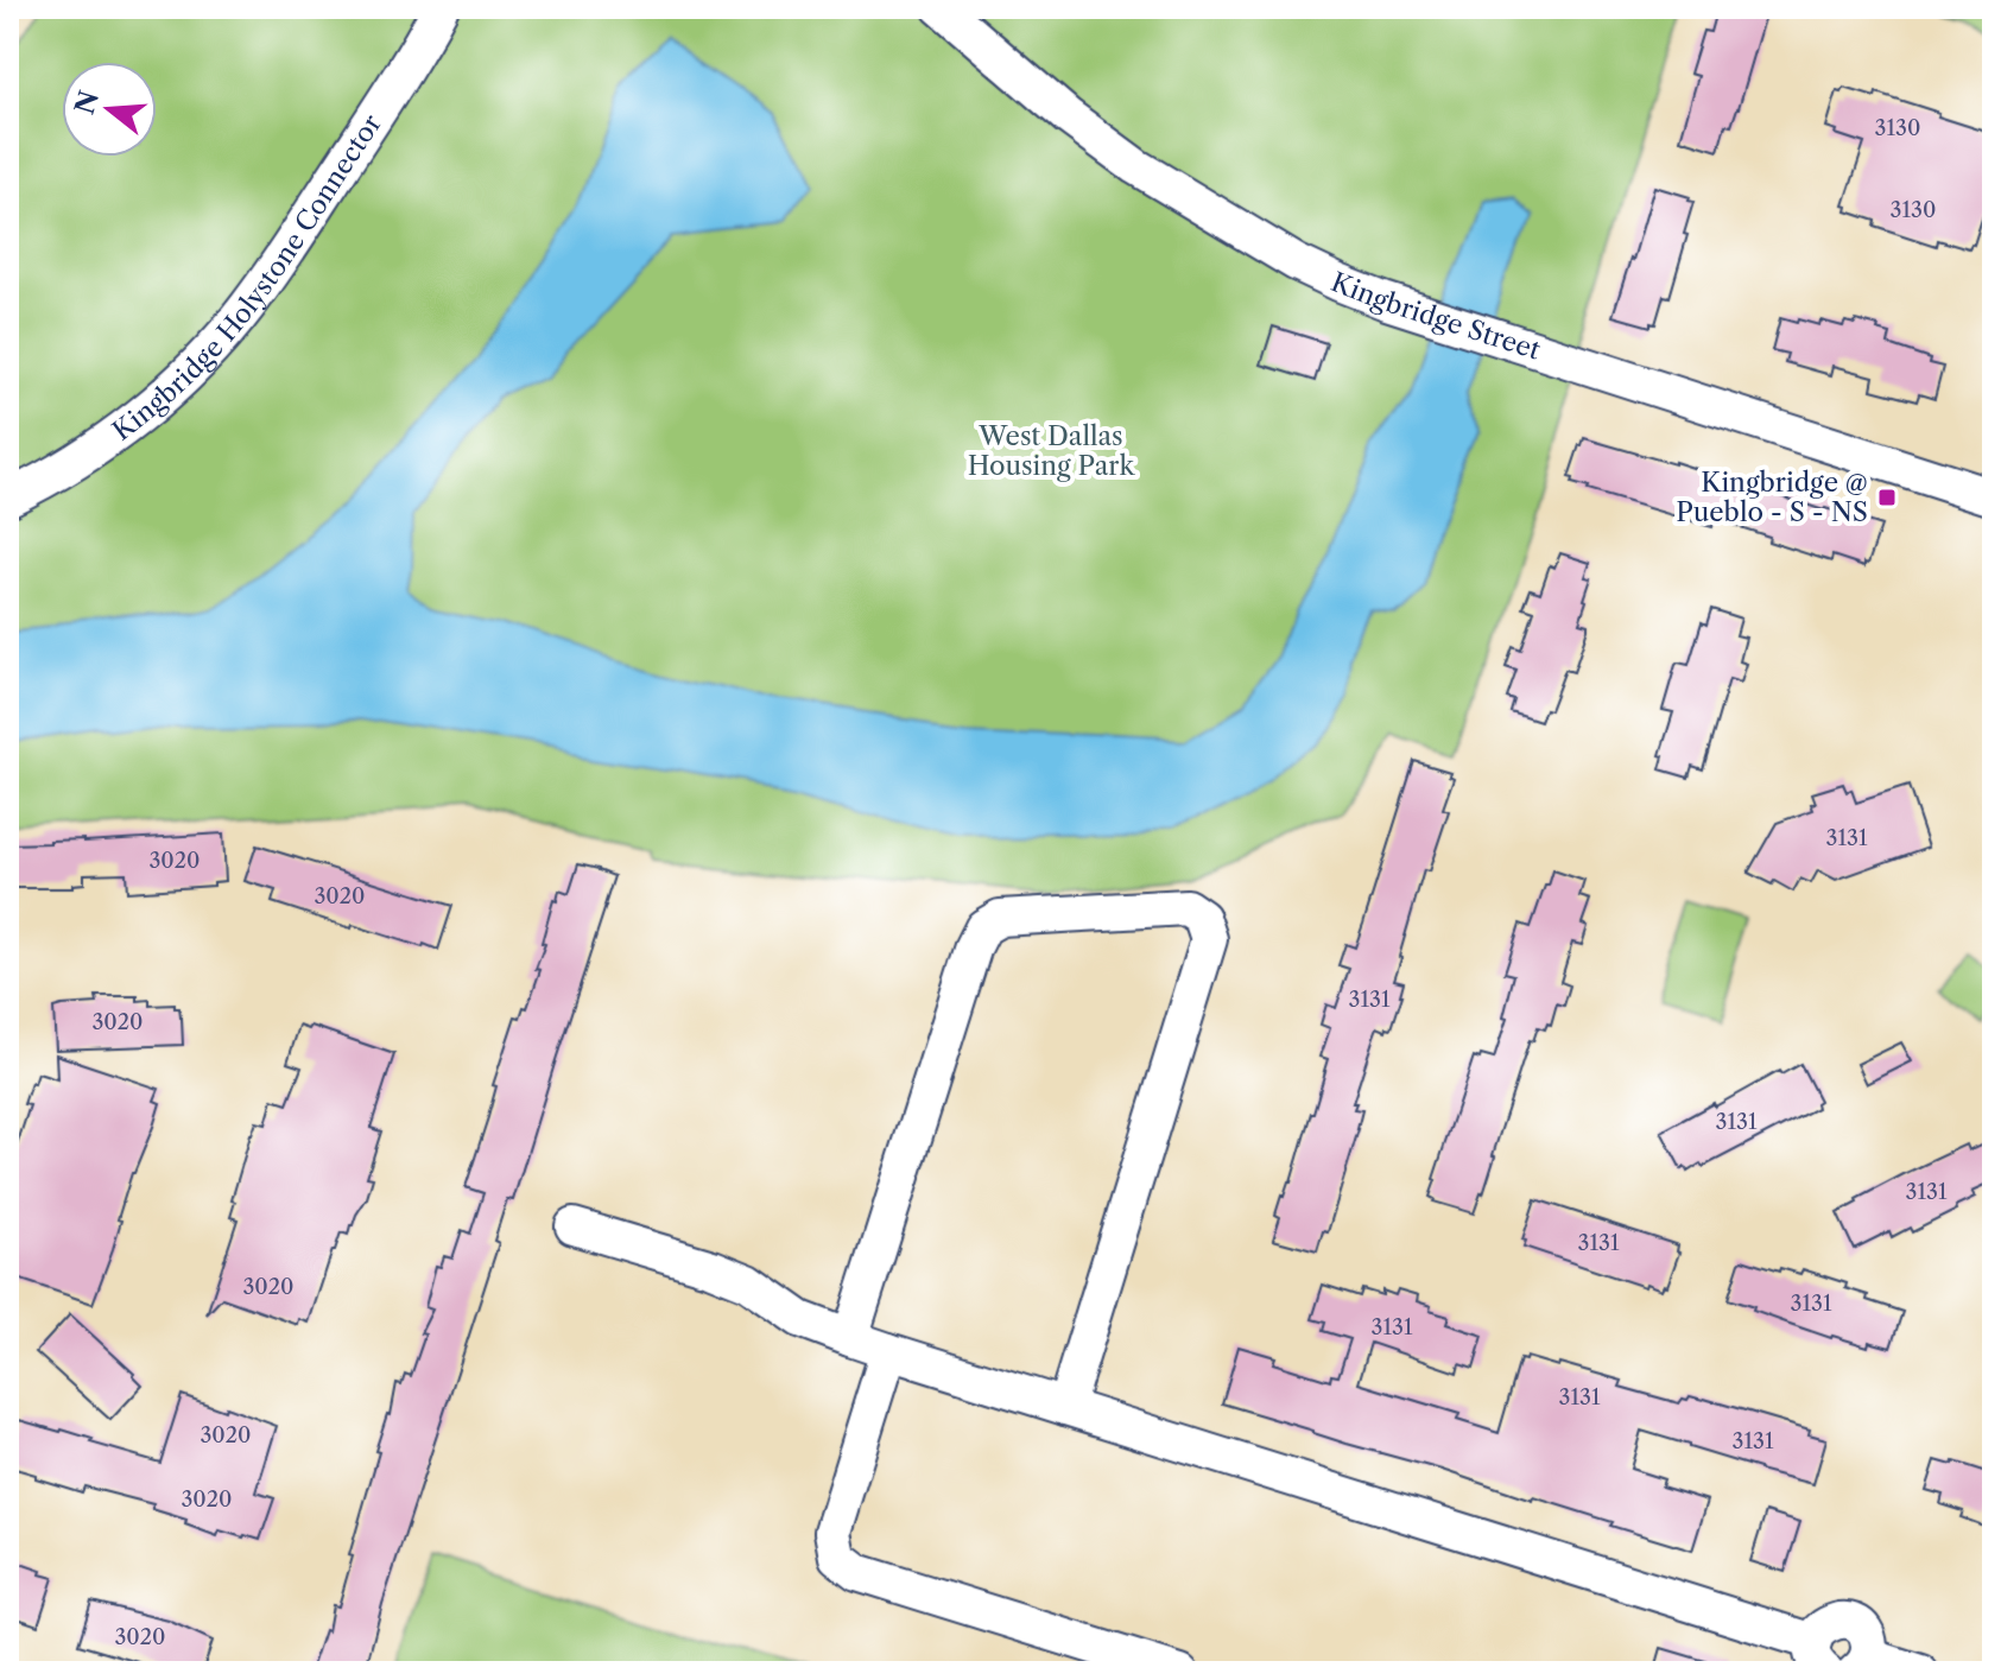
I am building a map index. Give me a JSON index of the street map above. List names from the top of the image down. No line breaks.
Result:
{"streets":{"street":["Kingbridge Holystone Connector","Kingbridge Street"]},"parks":["West Dallas Housing Park"],"places":{"transit":["Kingbridge @ Pueblo - S - NS"]},"house_numbers":["3130","3130","3131","3020","3020","3131","3020","3131","3131","3131","3020","3131","3131","3131","3020","3131","3020","3020"],"north":"left"}
